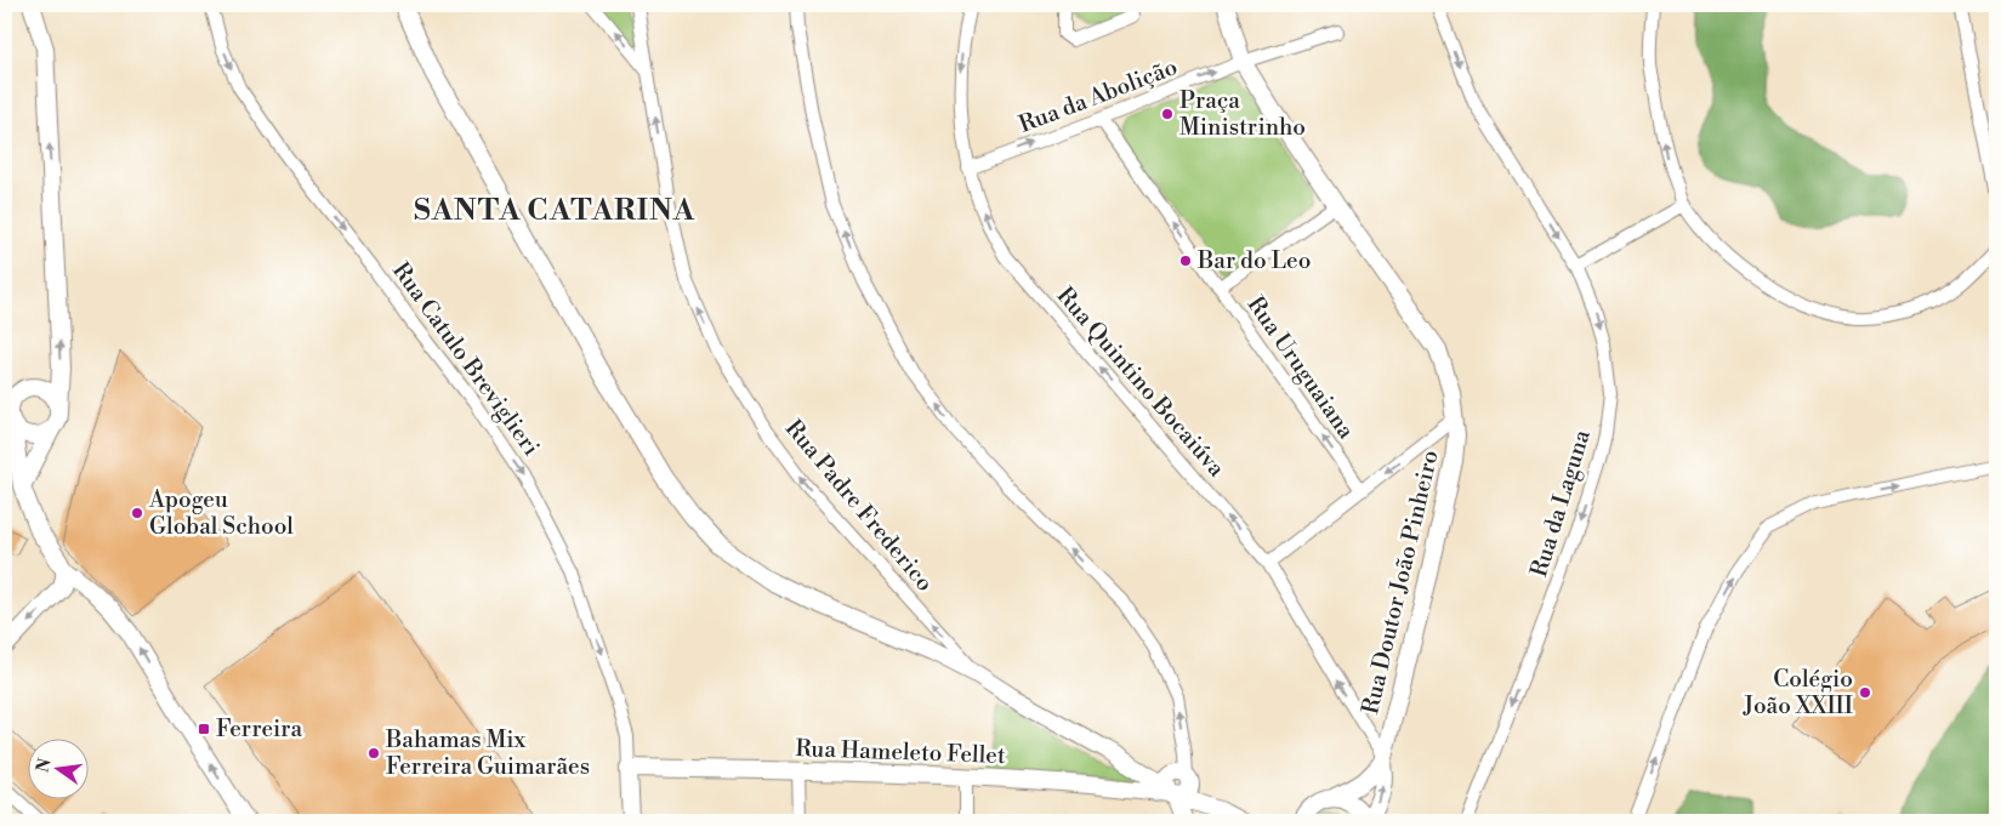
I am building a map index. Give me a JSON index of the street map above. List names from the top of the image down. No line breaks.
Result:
{"streets":{"street":["Rua da Abolição","Rua Catulo Breviglieri","Rua Uruguaiana","Rua Quintino Bocaiúva","Rua da Laguna","Rua Padre Frederico","Rua Doutor João Pinheiro","Rua Hameleto Fellet"]},"crossings":[["Rua da Abolição","Rua Uruguaiana"],["Rua da Abolição","Rua Quintino Bocaiúva"],["Rua da Abolição","Rua Doutor João Pinheiro"],["Rua Catulo Breviglieri","Rua Hameleto Fellet"],["Rua Quintino Bocaiúva","Rua Doutor João Pinheiro"]],"one_way":["Rua da Abolição","Rua Catulo Breviglieri","Rua Uruguaiana","Rua da Laguna"],"districts":["SANTA CATARINA"],"places":{"other":["Praça Ministrinho","Bar do Leo","Apogeu Global School","Colégio João XXIII","Bahamas Mix Ferreira Guimarães"],"transit":["Ferreira"]},"north":"left"}
